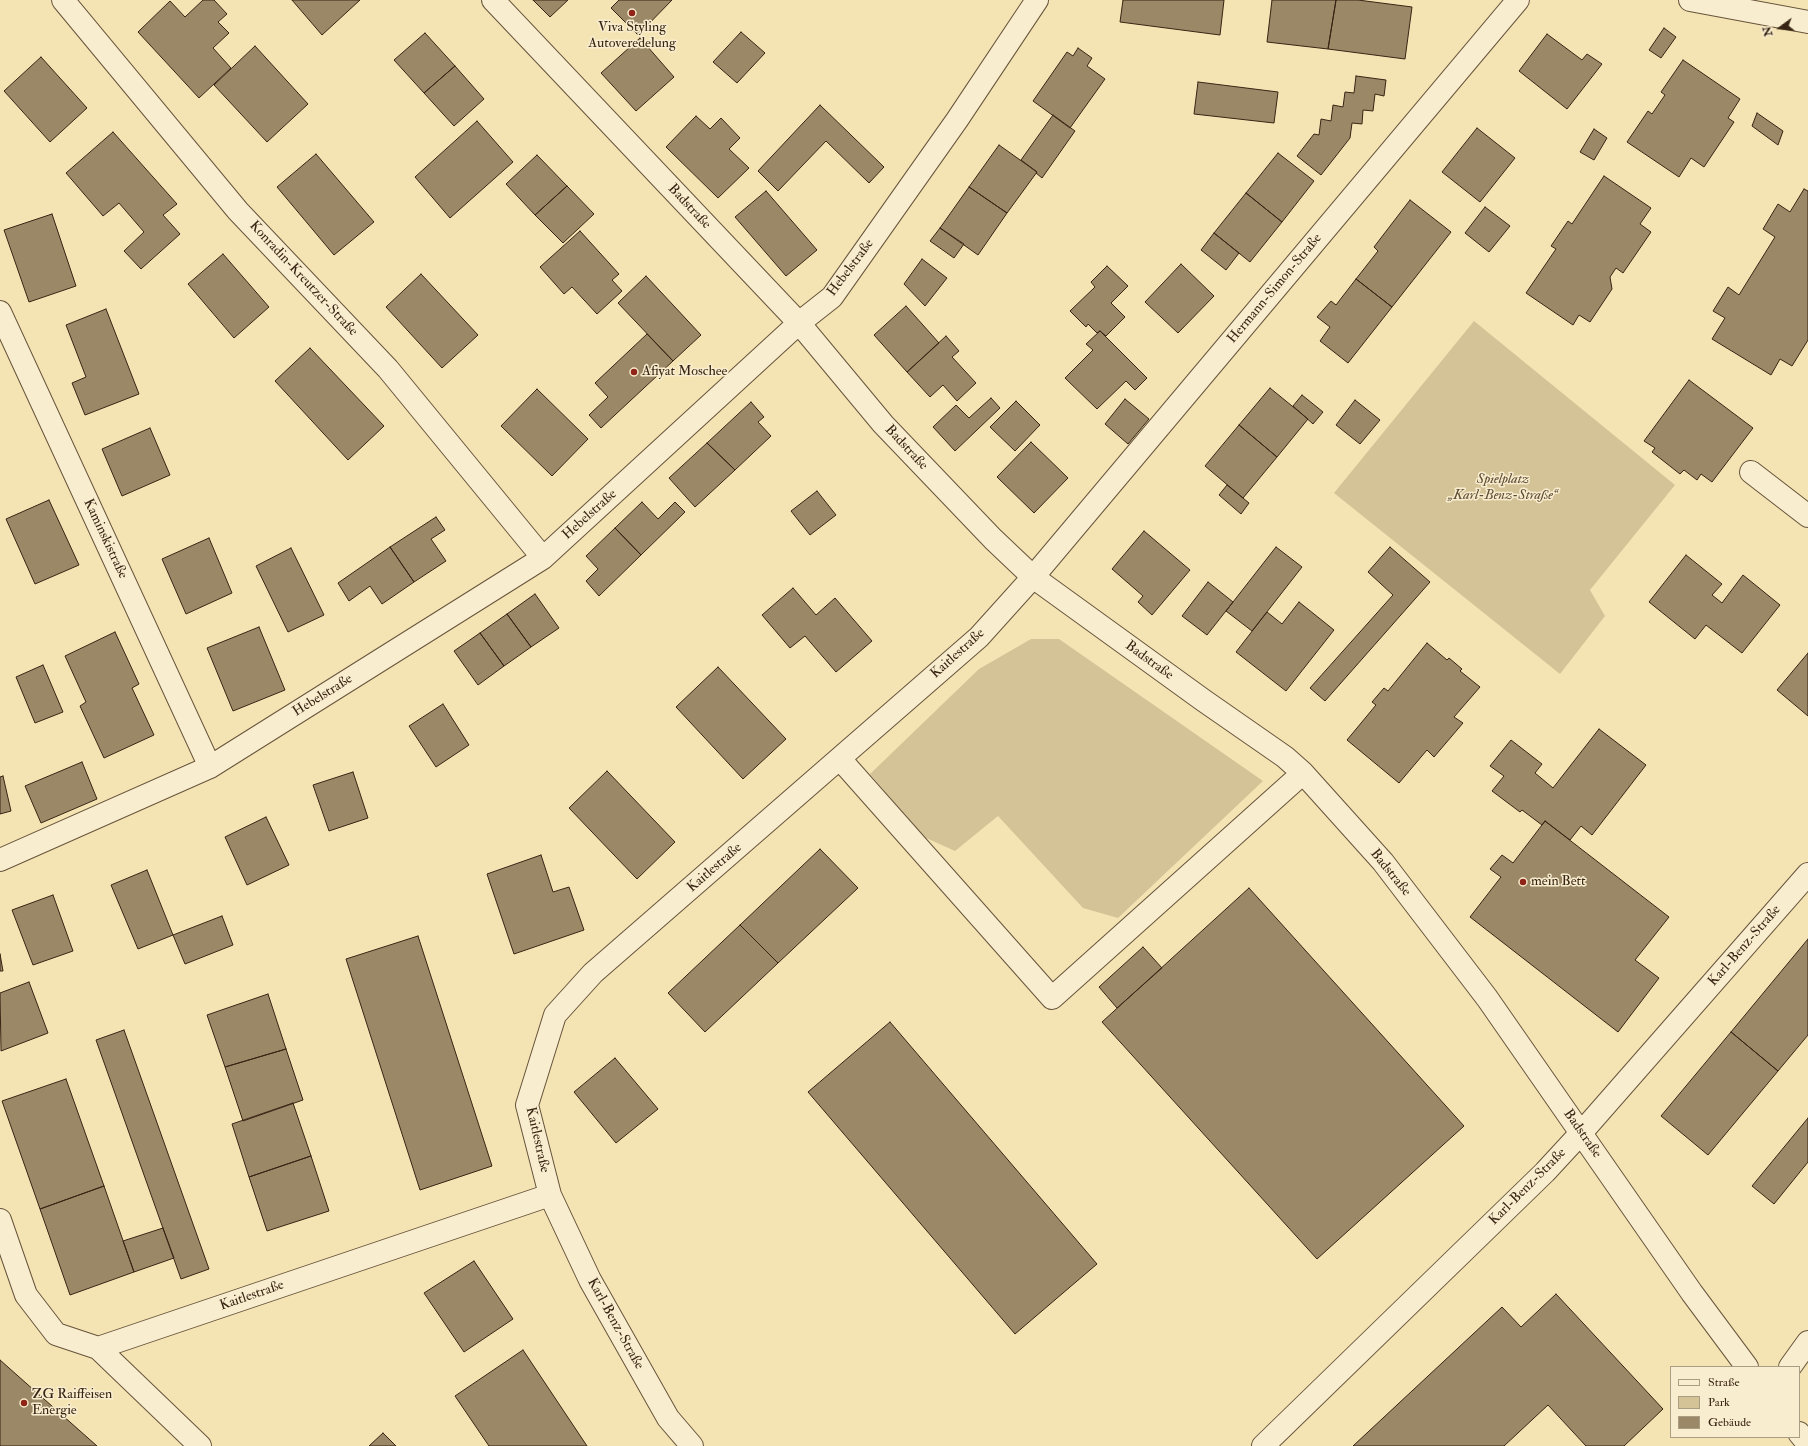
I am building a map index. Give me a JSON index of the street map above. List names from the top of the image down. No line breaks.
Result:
{"streets":{"street":["Badstraße","Hebelstraße","Konradin-Kreutzer-Straße","Hermann-Simon-Straße","Kaminskistraße","Kaitlestraße","Karl-Benz-Straße"]},"crossings":[["Badstraße","Hebelstraße"],["Badstraße","Hermann-Simon-Straße"],["Badstraße","Kaitlestraße"],["Badstraße","Karl-Benz-Straße"],["Hebelstraße","Konradin-Kreutzer-Straße"],["Hebelstraße","Kaminskistraße"],["Hermann-Simon-Straße","Kaitlestraße"],["Kaitlestraße","Karl-Benz-Straße"]],"parks":["Spielplatz „Karl-Benz-Straße“"],"places":["Viva Styling Autoveredelung","Afiyat Moschee","mein Bett","ZG Raiffeisen Energie"],"legend":["Straße","Park","Gebäude"],"north":"left"}
